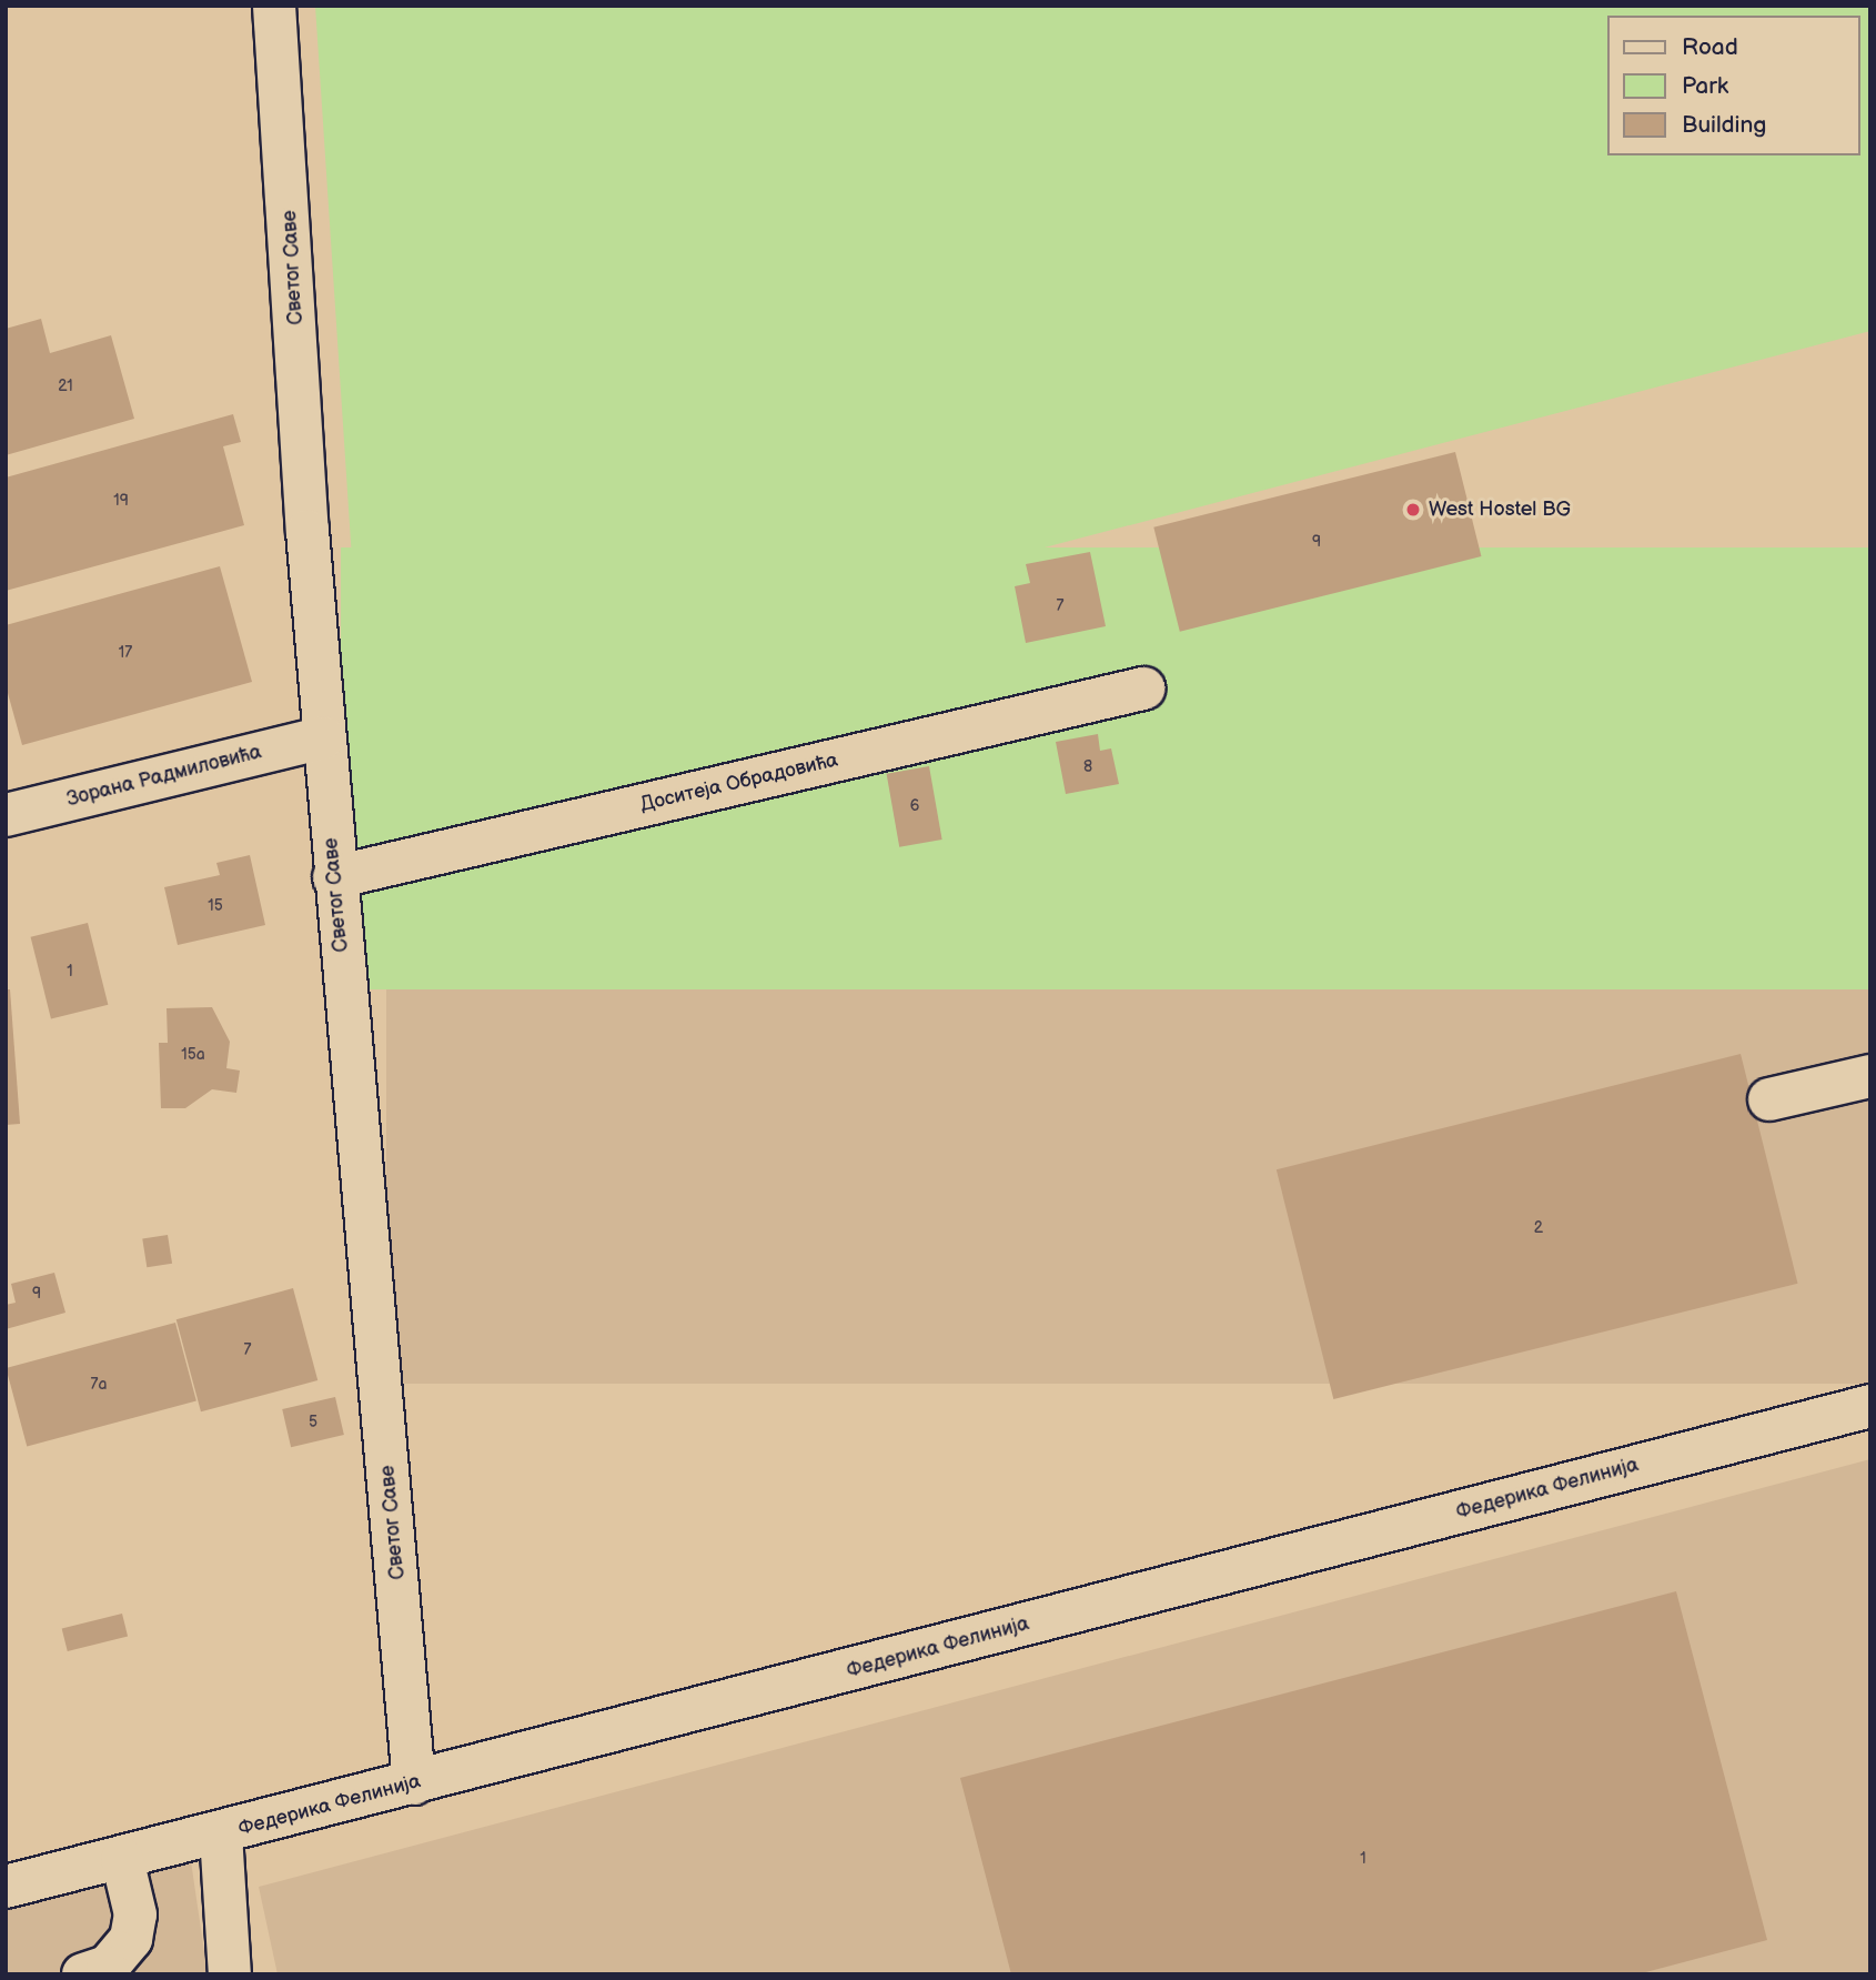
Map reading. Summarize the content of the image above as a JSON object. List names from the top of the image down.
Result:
{
  "streets": {
    "street": [
      "Светог Саве",
      "Зорана Радмиловића",
      "Доситеја Обрадовића",
      "Федерика Фелинија"
    ]
  },
  "crossings": [
    ["Светог Саве", "Зорана Радмиловића"],
    ["Светог Саве", "Доситеја Обрадовића"],
    ["Светог Саве", "Федерика Фелинија"]
  ],
  "places": ["West Hostel BG"],
  "house_numbers": [
    "21",
    "19",
    "9",
    "7",
    "17",
    "8",
    "6",
    "15",
    "1",
    "15a",
    "2",
    "9",
    "7",
    "7a",
    "5",
    "1"
  ],
  "legend": ["Road", "Park", "Building"]
}
